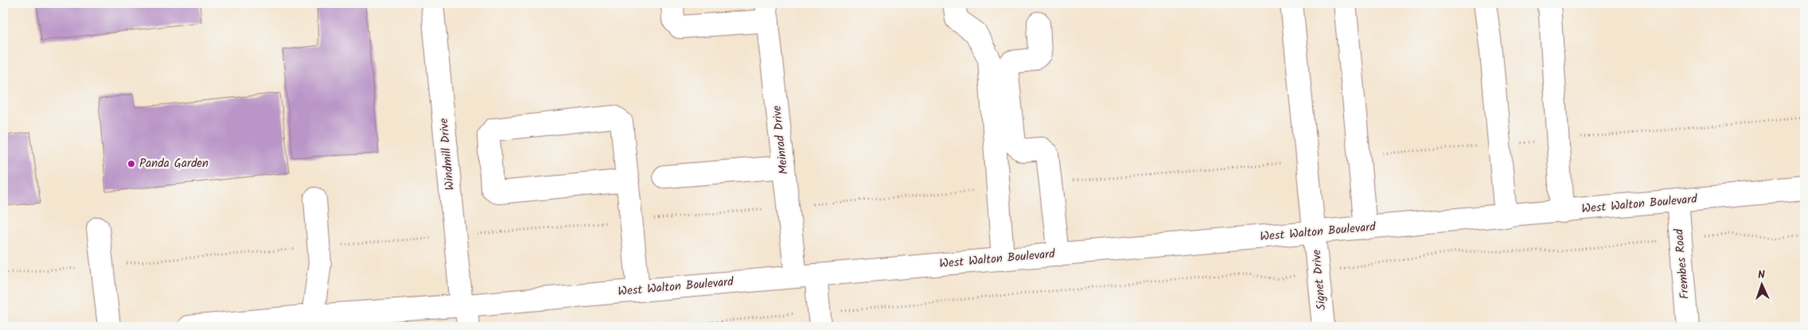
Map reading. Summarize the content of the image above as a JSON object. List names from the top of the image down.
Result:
{
  "streets": {
    "main road": [
      "Meinrad Drive",
      "Windmill Drive",
      "West Walton Boulevard",
      "Frembes Road",
      "Signet Drive"
    ]
  },
  "crossings": [
    ["Meinrad Drive", "West Walton Boulevard"],
    ["Windmill Drive", "West Walton Boulevard"],
    ["West Walton Boulevard", "Frembes Road"],
    ["West Walton Boulevard", "Signet Drive"]
  ],
  "places": ["Panda Garden"],
  "north": "top"
}
